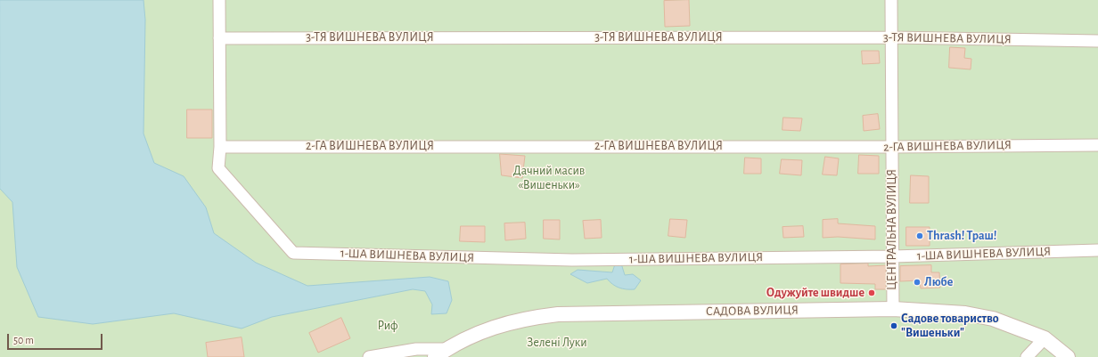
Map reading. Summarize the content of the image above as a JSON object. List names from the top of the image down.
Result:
{
  "streets": {
    "street": [
      "3-ТЯ ВИШНЕВА ВУЛИЦЯ",
      "2-ГА ВИШНЕВА ВУЛИЦЯ",
      "ЦЕНТРАЛЬНА ВУЛИЦЯ",
      "1-ША ВИШНЕВА ВУЛИЦЯ",
      "САДОВА ВУЛИЦЯ"
    ]
  },
  "crossings": [
    ["3-ТЯ ВИШНЕВА ВУЛИЦЯ", "ЦЕНТРАЛЬНА ВУЛИЦЯ"],
    ["2-ГА ВИШНЕВА ВУЛИЦЯ", "ЦЕНТРАЛЬНА ВУЛИЦЯ"],
    ["2-ГА ВИШНЕВА ВУЛИЦЯ", "1-ША ВИШНЕВА ВУЛИЦЯ"],
    ["ЦЕНТРАЛЬНА ВУЛИЦЯ", "1-ША ВИШНЕВА ВУЛИЦЯ"],
    ["ЦЕНТРАЛЬНА ВУЛИЦЯ", "САДОВА ВУЛИЦЯ"]
  ],
  "parks": ["Дачний масив «Вишеньки»", "Риф", "Зелені Луки"],
  "places": [
    "Thrash! Траш!",
    "Любе",
    "Одужуйте швидше",
    "Садове товариство \"Вишеньки\""
  ],
  "scale_bar": "50 m"
}
